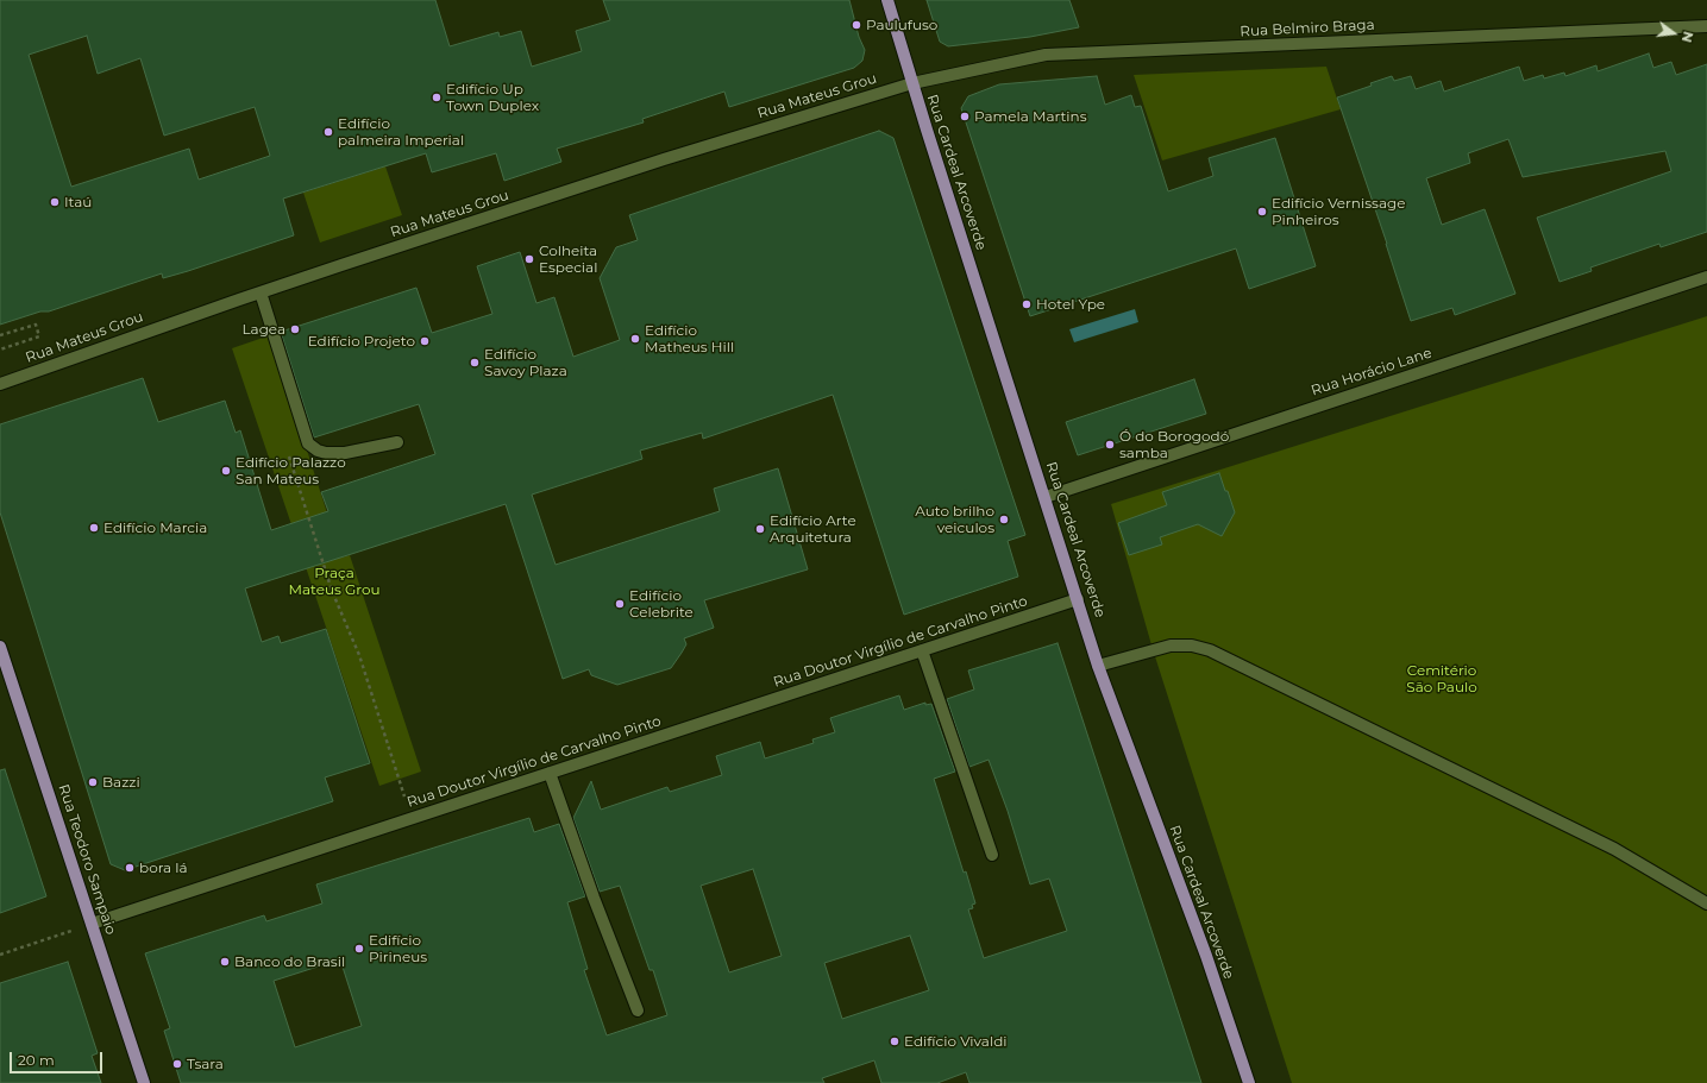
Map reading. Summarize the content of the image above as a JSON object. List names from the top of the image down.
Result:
{
  "streets": {
    "main road": ["Rua Cardeal Arcoverde", "Rua Teodoro Sampaio"],
    "street": [
      "Rua Belmiro Braga",
      "Rua Mateus Grou",
      "Rua Horácio Lane",
      "Rua Doutor Virgílio de Carvalho Pinto"
    ]
  },
  "crossings": [
    ["Rua Belmiro Braga", "Rua Mateus Grou"],
    ["Rua Belmiro Braga", "Rua Cardeal Arcoverde"],
    ["Rua Mateus Grou", "Rua Cardeal Arcoverde"],
    ["Rua Cardeal Arcoverde", "Rua Horácio Lane"],
    ["Rua Cardeal Arcoverde", "Rua Doutor Virgílio de Carvalho Pinto"],
    ["Rua Doutor Virgílio de Carvalho Pinto", "Rua Teodoro Sampaio"]
  ],
  "parks": ["Praça Mateus Grou", "Cemitério São Paulo"],
  "places": [
    "Paulufuso",
    "Edifício Up Town Duplex",
    "Pamela Martins",
    "Edifício palmeira Imperial",
    "Itaú",
    "Edifício Vernissage Pinheiros",
    "Colheita Especial",
    "Hotel Ype",
    "Lagea",
    "Edifício Matheus Hill",
    "Edifício Projeto",
    "Edifício Savoy Plaza",
    "Ó do Borogodó samba",
    "Edifício Palazzo San Mateus",
    "Auto brilho veiculos",
    "Edifício Marcia",
    "Edifício Arte Arquitetura",
    "Edifício Celebrite",
    "Bazzi",
    "bora lá",
    "Edifício Pirineus",
    "Banco do Brasil",
    "Edifício Vivaldi",
    "Tsara"
  ],
  "scale_bar": "20 m",
  "north": "right"
}
